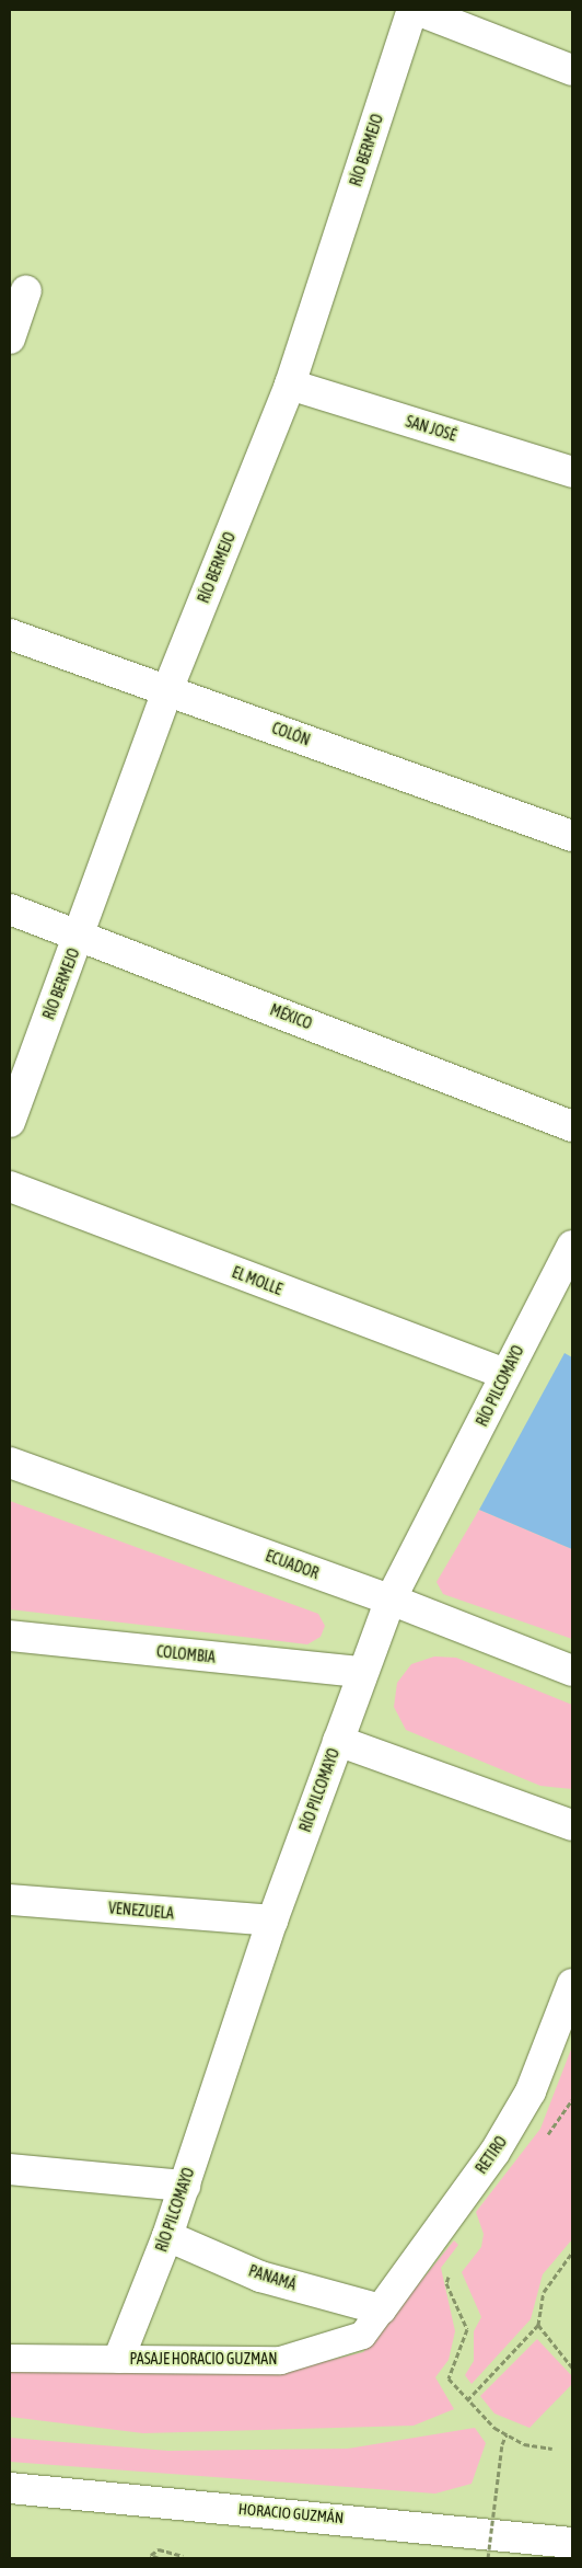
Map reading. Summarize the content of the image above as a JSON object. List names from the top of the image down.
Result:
{
  "streets": {
    "street": [
      "RÍO BERMEJO",
      "SAN JOSÉ",
      "COLÓN",
      "MÉXICO",
      "EL MOLLE",
      "RÍO PILCOMAYO",
      "ECUADOR",
      "COLOMBIA",
      "VENEZUELA",
      "RETIRO",
      "PANAMÁ",
      "PASAJE HORACIO GUZMAN",
      "HORACIO GUZMÁN"
    ]
  },
  "crossings": [
    ["RÍO BERMEJO", "SAN JOSÉ"],
    ["RÍO BERMEJO", "COLÓN"],
    ["RÍO BERMEJO", "MÉXICO"],
    ["EL MOLLE", "RÍO PILCOMAYO"],
    ["RÍO PILCOMAYO", "ECUADOR"],
    ["RÍO PILCOMAYO", "COLOMBIA"],
    ["RÍO PILCOMAYO", "VENEZUELA"],
    ["RÍO PILCOMAYO", "PANAMÁ"],
    ["RÍO PILCOMAYO", "PASAJE HORACIO GUZMAN"],
    ["RETIRO", "PANAMÁ"],
    ["RETIRO", "PASAJE HORACIO GUZMAN"],
    ["PANAMÁ", "PASAJE HORACIO GUZMAN"]
  ]
}
